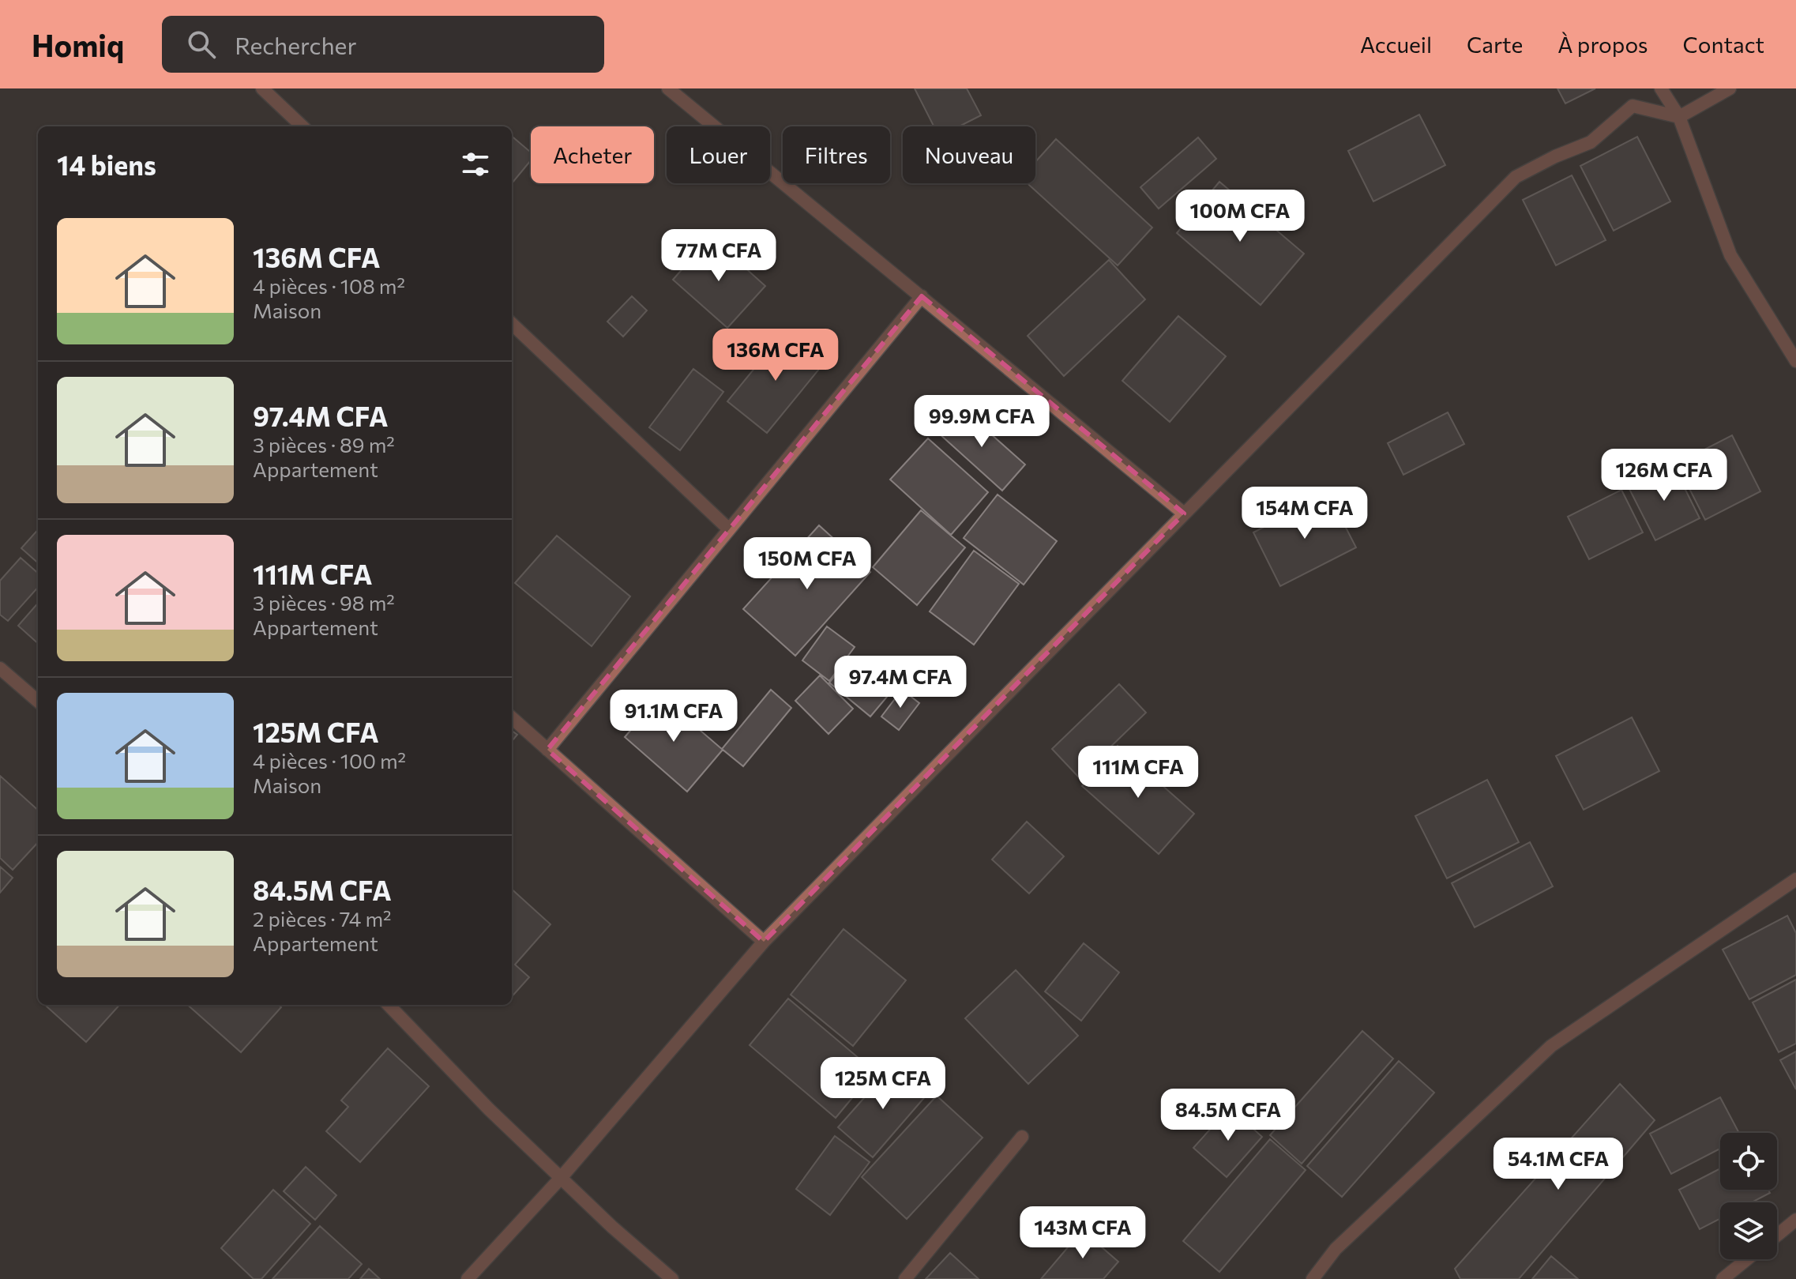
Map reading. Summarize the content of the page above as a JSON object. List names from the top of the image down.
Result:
{
  "page": {
    "header": "Homiq",
    "search": "Rechercher",
    "nav": [
      "Accueil",
      "Carte",
      "À propos",
      "Contact"
    ],
    "chip": [
      "Acheter",
      "Louer",
      "Filtres",
      "Nouveau"
    ],
    "heading": "14 biens",
    "price": [
      "100M CFA",
      "77M CFA",
      "136M CFA",
      "99.9M CFA",
      "126M CFA",
      "154M CFA",
      "150M CFA",
      "97.4M CFA",
      "91.1M CFA",
      "111M CFA",
      "125M CFA",
      "84.5M CFA",
      "54.1M CFA",
      "143M CFA"
    ],
    "list": [
      {
        "name": "136M CFA",
        "note": "4 pièces · 108 m² · Maison"
      },
      {
        "name": "97.4M CFA",
        "note": "3 pièces · 89 m² · Appartement"
      },
      {
        "name": "111M CFA",
        "note": "3 pièces · 98 m² · Appartement"
      },
      {
        "name": "125M CFA",
        "note": "4 pièces · 100 m² · Maison"
      },
      {
        "name": "84.5M CFA",
        "note": "2 pièces · 74 m² · Appartement"
      }
    ]
  }
}
